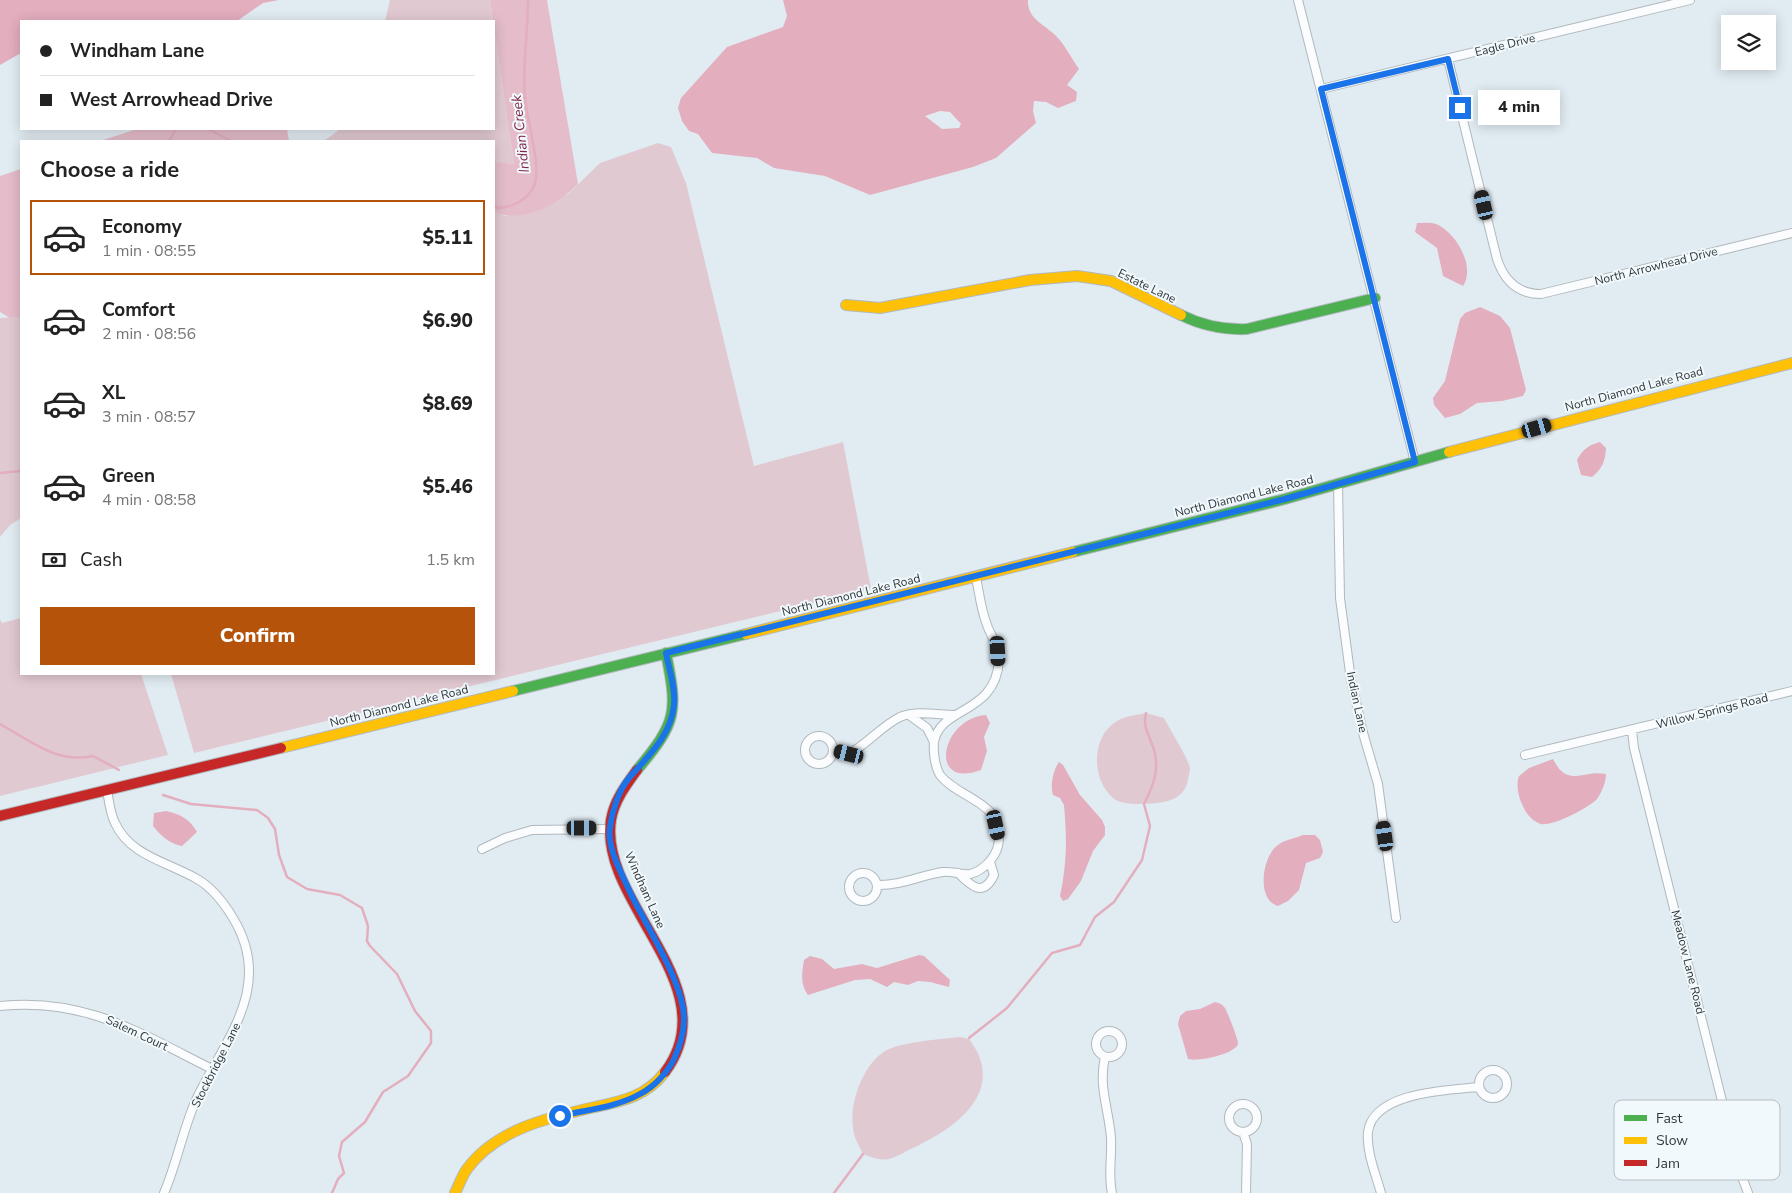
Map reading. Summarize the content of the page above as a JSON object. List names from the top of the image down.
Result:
{
  "streets": {
    "street": [
      "Eagle Drive",
      "North Arrowhead Drive",
      "Estate Lane",
      "North Diamond Lake Road",
      "Indian Lane",
      "Willow Springs Road",
      "Windham Lane",
      "Meadow Lane Road",
      "Salem Court",
      "Stockbridge Lane"
    ]
  },
  "crossings": [
    ["Eagle Drive", "North Arrowhead Drive"],
    ["North Diamond Lake Road", "Indian Lane"],
    ["North Diamond Lake Road", "Windham Lane"],
    ["North Diamond Lake Road", "Stockbridge Lane"],
    ["Willow Springs Road", "Meadow Lane Road"],
    ["Salem Court", "Stockbridge Lane"]
  ],
  "water": ["Indian Creek"],
  "legend": ["Fast", "Slow", "Jam"],
  "page": {
    "banner": ["Windham Lane", "West Arrowhead Drive"],
    "bubble": "4 min",
    "heading": "Choose a ride",
    "list": [
      {
        "name": "Economy",
        "note": "1 min · 08:55",
        "value": "$5.11"
      },
      {
        "name": "Comfort",
        "note": "2 min · 08:56",
        "value": "$6.90"
      },
      {
        "name": "XL",
        "note": "3 min · 08:57",
        "value": "$8.69"
      },
      {
        "name": "Green",
        "note": "4 min · 08:58",
        "value": "$5.46"
      }
    ],
    "pay": ["Cash", "1.5 km"],
    "buttons": "Confirm"
  }
}
